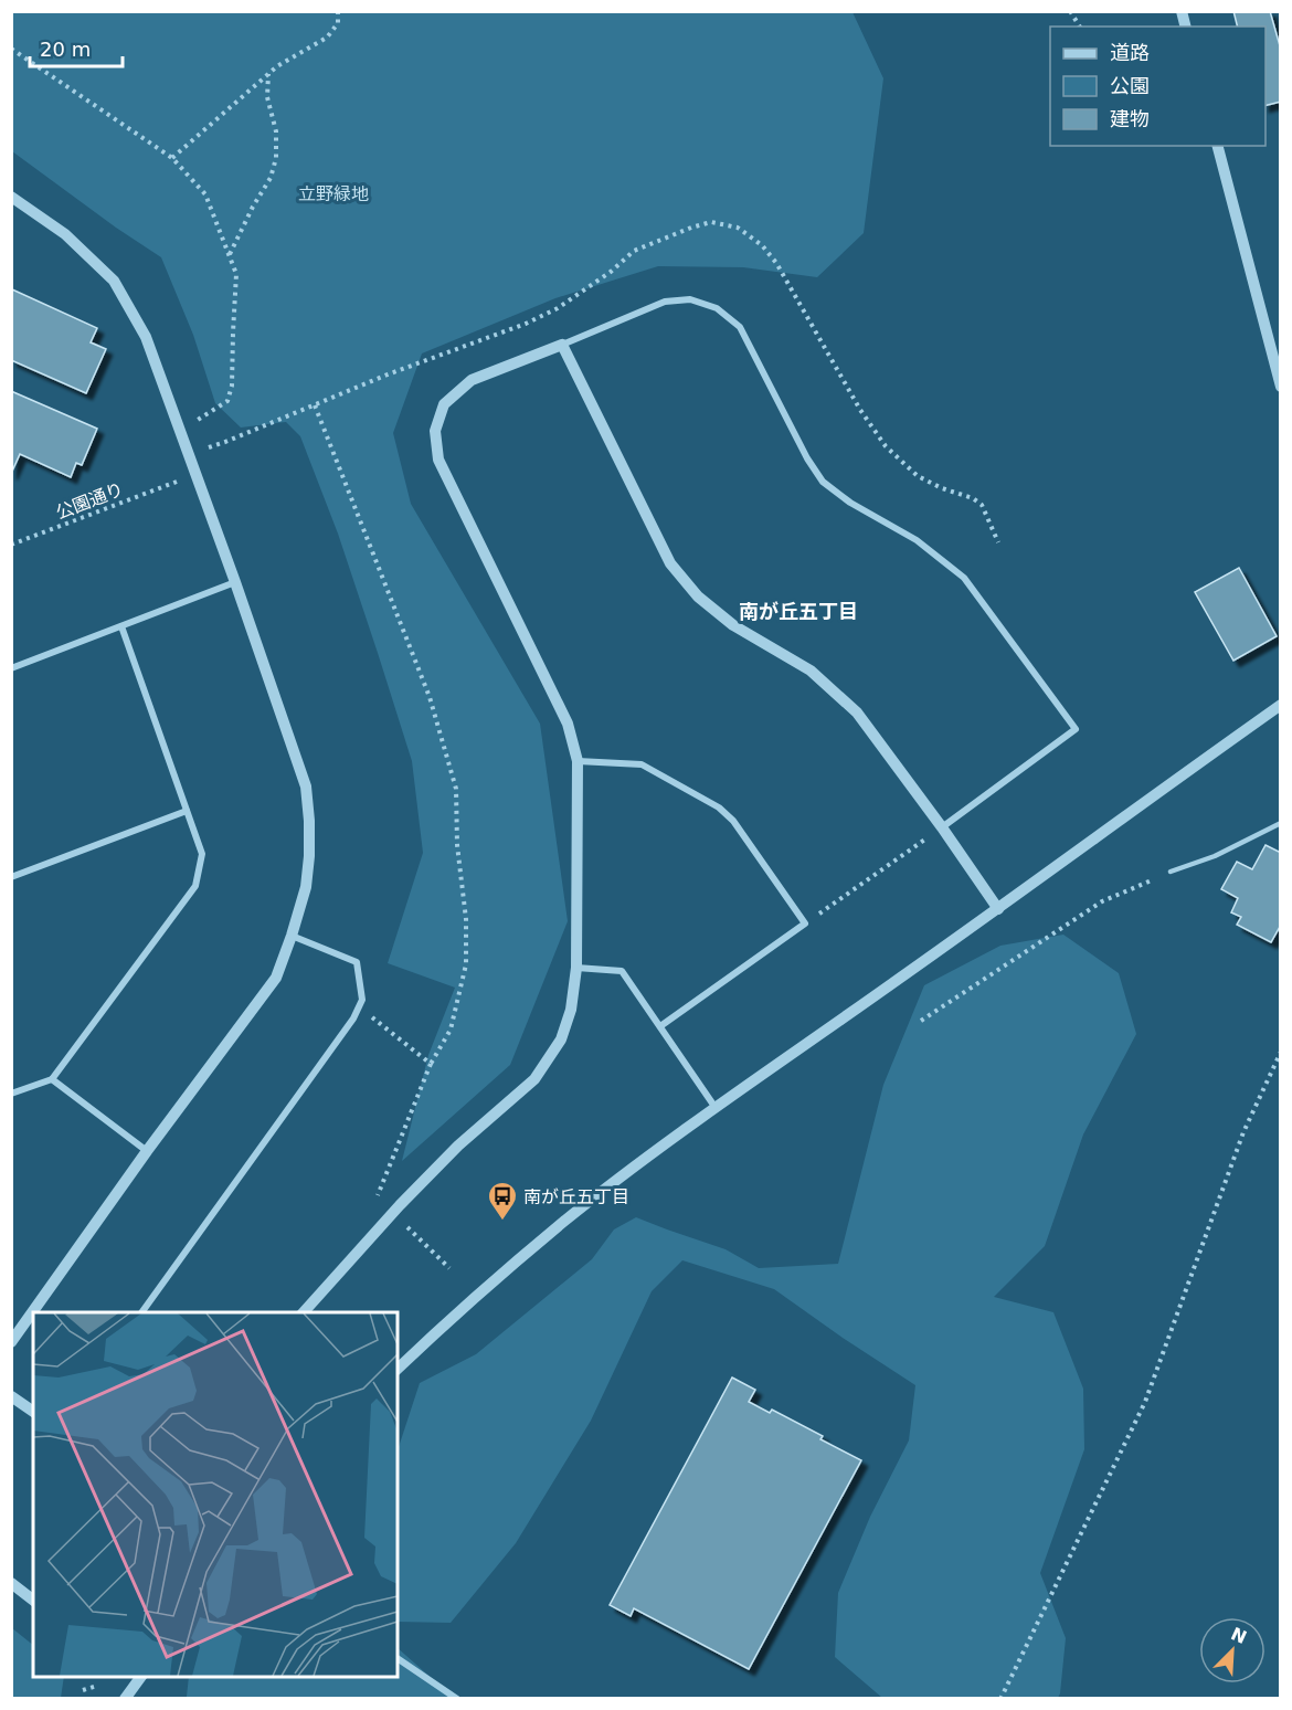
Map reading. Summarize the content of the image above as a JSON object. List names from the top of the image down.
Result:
{
  "streets": {
    "path": ["公園通り"]
  },
  "districts": ["南が丘五丁目"],
  "parks": ["立野緑地"],
  "places": {
    "bus stop": ["南が丘五丁目"]
  },
  "legend": ["道路", "公園", "建物"],
  "scale_bar": "20 m",
  "north": "top right"
}
